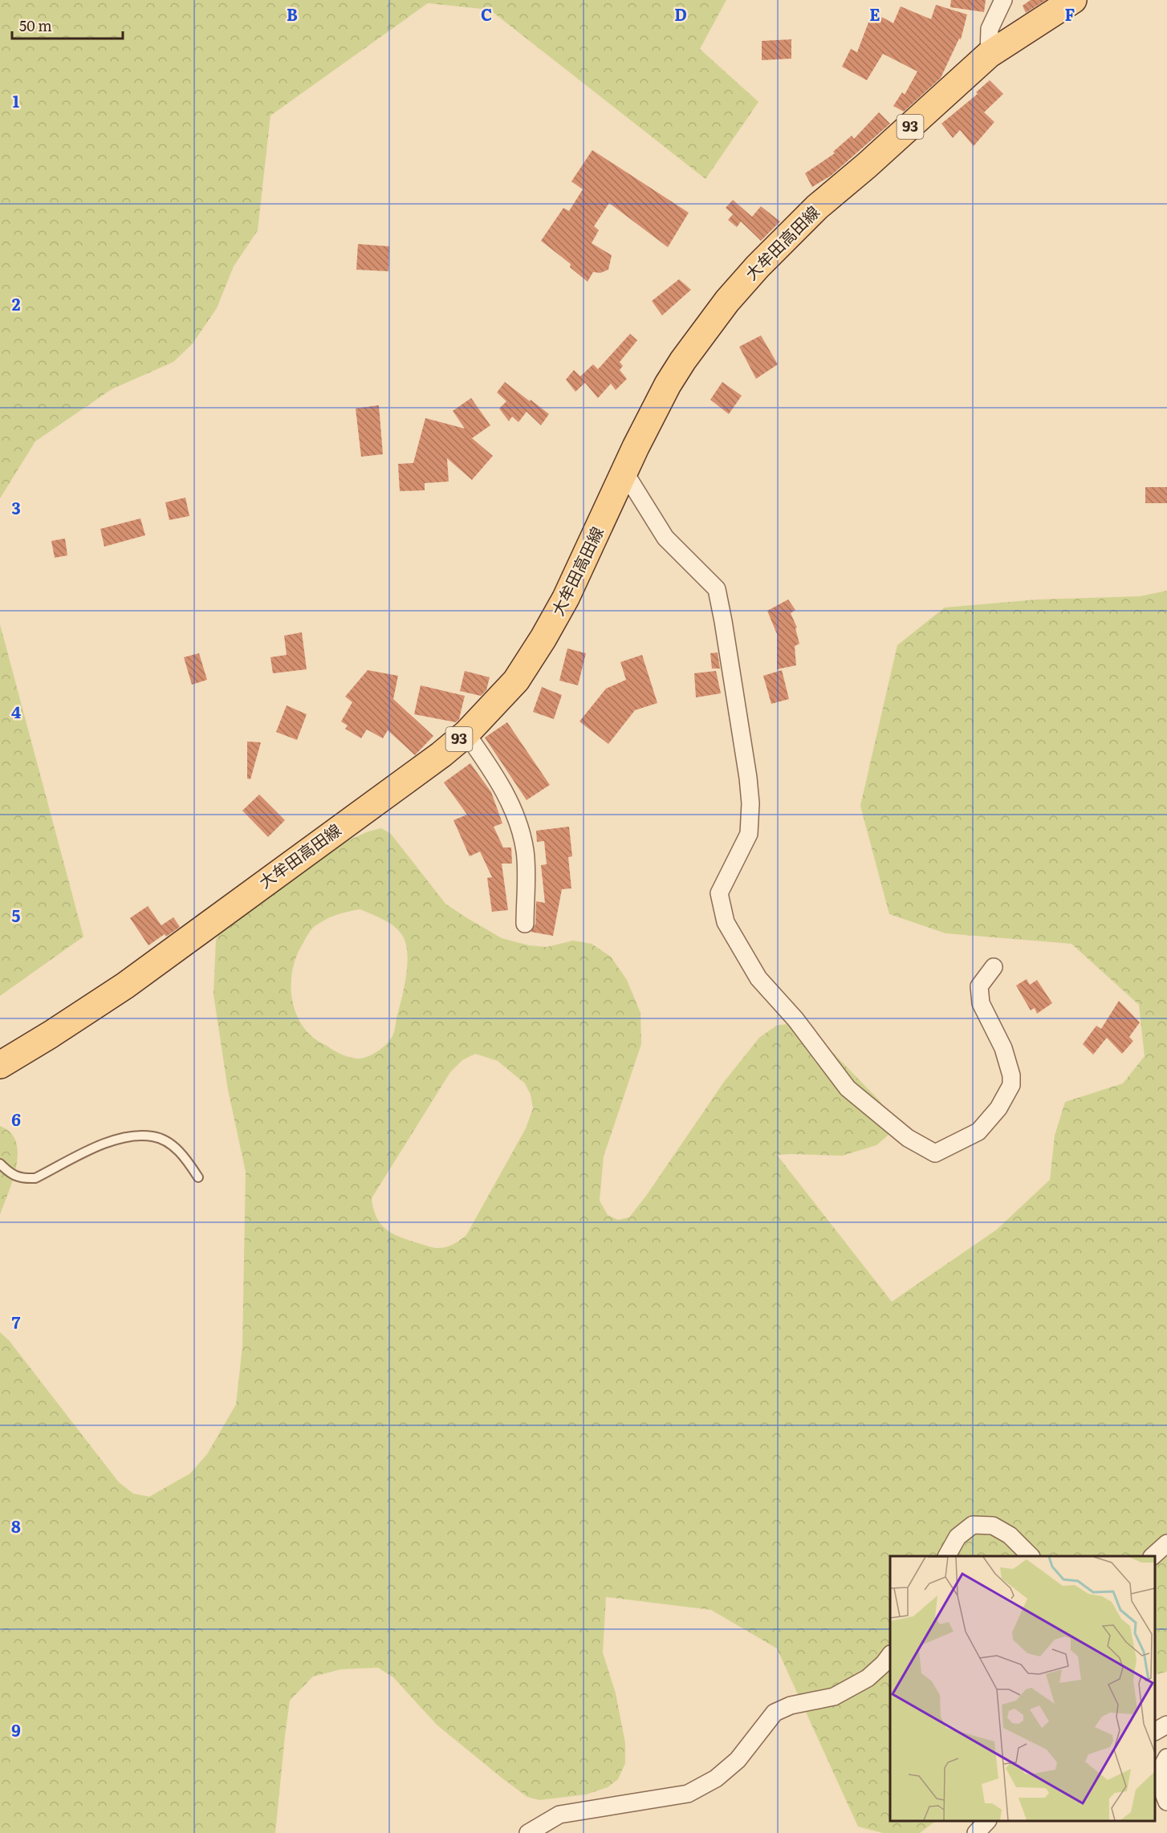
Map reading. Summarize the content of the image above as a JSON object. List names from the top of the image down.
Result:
{
  "streets": {
    "main road": ["93", "大牟田高田線"]
  },
  "scale_bar": "50 m",
  "grid": {
    "columns": [
      "B",
      "C",
      "D",
      "E",
      "F"
    ],
    "rows": [
      "1",
      "2",
      "3",
      "4",
      "5",
      "6",
      "7",
      "8",
      "9"
    ]
  }
}
